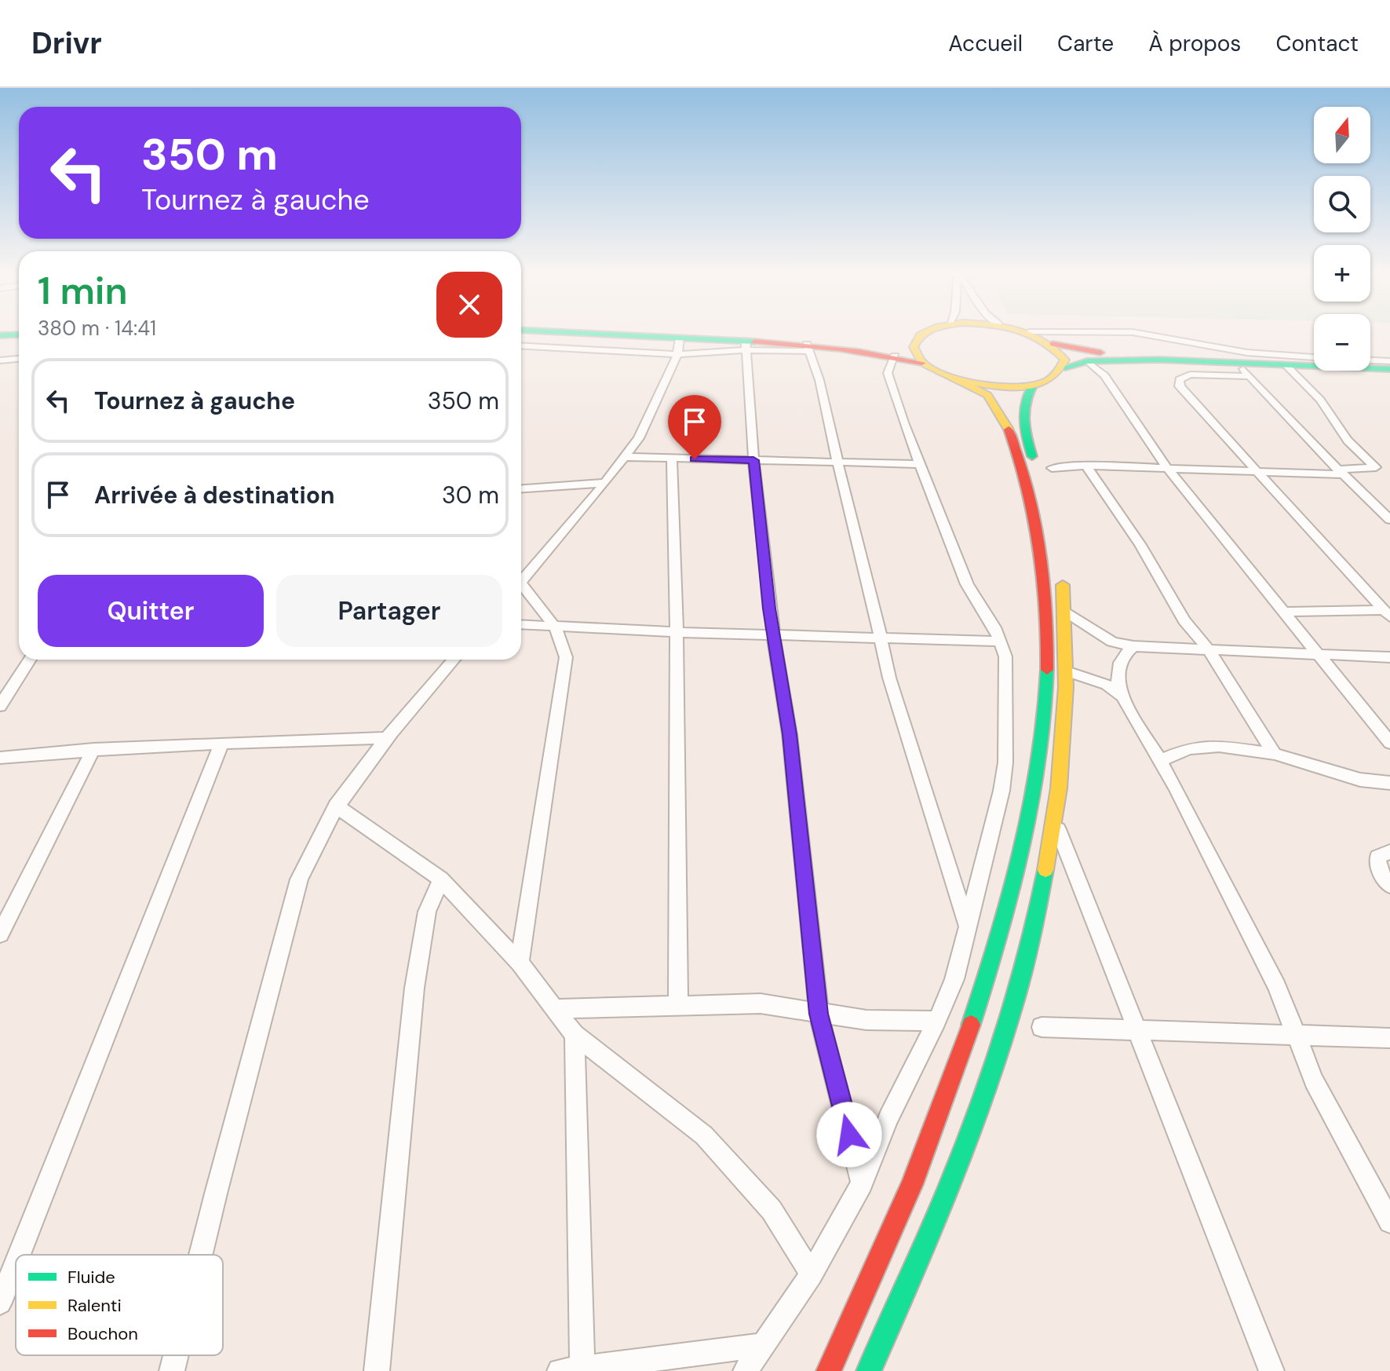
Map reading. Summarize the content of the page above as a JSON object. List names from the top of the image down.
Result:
{
  "legend": ["Fluide", "Ralenti", "Bouchon"],
  "north": "top",
  "page": {
    "header": "Drivr",
    "nav": [
      "Accueil",
      "Carte",
      "À propos",
      "Contact"
    ],
    "map_buttons": ["+", "−"],
    "turn": ["350 m", "Tournez à gauche"],
    "heading": ["1 min", "380 m · 14:41"],
    "list": [
      {
        "name": "Tournez à gauche",
        "value": "350 m"
      },
      {
        "name": "Arrivée à destination",
        "value": "30 m"
      }
    ],
    "buttons": ["Quitter", "Partager"]
  }
}
